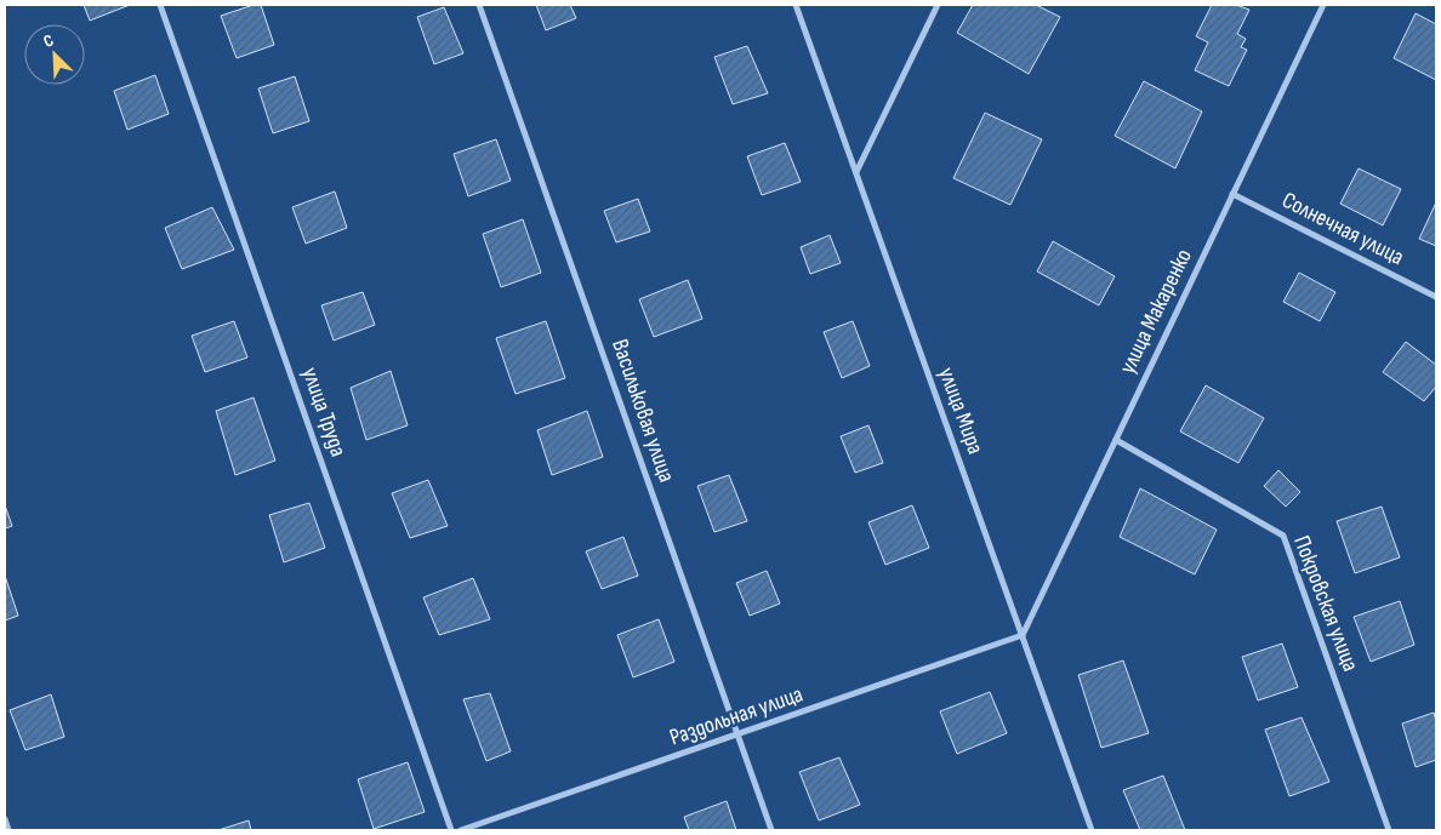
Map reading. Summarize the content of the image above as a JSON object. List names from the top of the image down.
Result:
{
  "streets": {
    "street": [
      "Солнечная улица",
      "улица Макаренко",
      "Васильковая улица",
      "улица Мира",
      "улица Труда",
      "Покровская улица",
      "Раздольная улица"
    ]
  },
  "crossings": [
    ["Солнечная улица", "улица Макаренко"],
    ["улица Макаренко", "улица Мира"],
    ["улица Макаренко", "Покровская улица"],
    ["улица Макаренко", "Раздольная улица"],
    ["Васильковая улица", "Раздольная улица"],
    ["улица Мира", "Раздольная улица"]
  ],
  "north": "top left"
}
